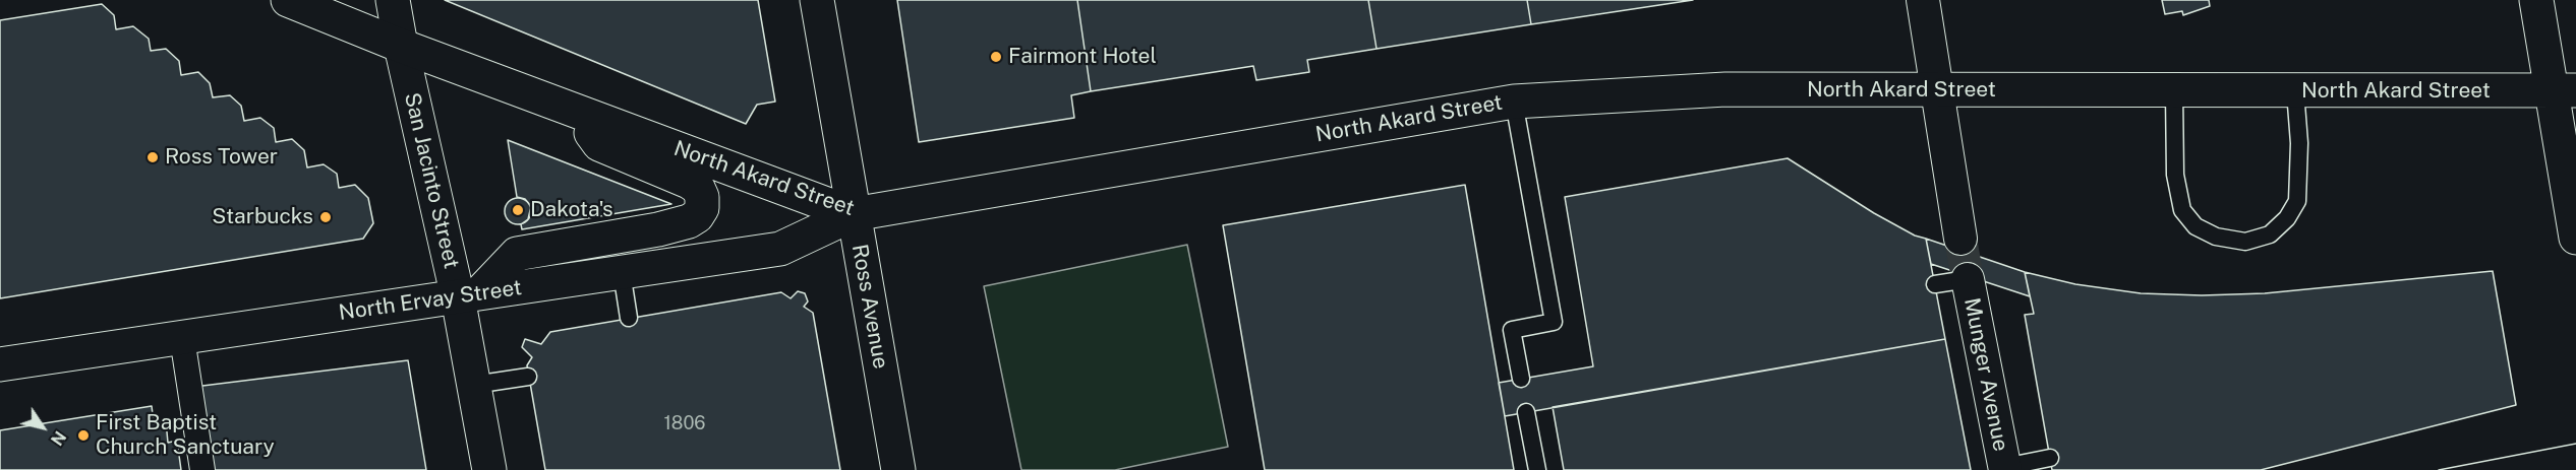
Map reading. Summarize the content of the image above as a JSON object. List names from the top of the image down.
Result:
{
  "streets": {
    "main road": [
      "North Akard Street",
      "San Jacinto Street",
      "North Ervay Street",
      "Ross Avenue"
    ],
    "street": ["Munger Avenue"]
  },
  "crossings": [
    ["North Akard Street", "San Jacinto Street"],
    ["North Akard Street", "North Ervay Street"],
    ["North Akard Street", "Ross Avenue"],
    ["San Jacinto Street", "North Ervay Street"],
    ["North Ervay Street", "Ross Avenue"]
  ],
  "places": [
    "Fairmont Hotel",
    "Ross Tower",
    "Dakota's",
    "Starbucks",
    "First Baptist Church Sanctuary"
  ],
  "house_numbers": ["1806"],
  "north": "bottom right"
}
